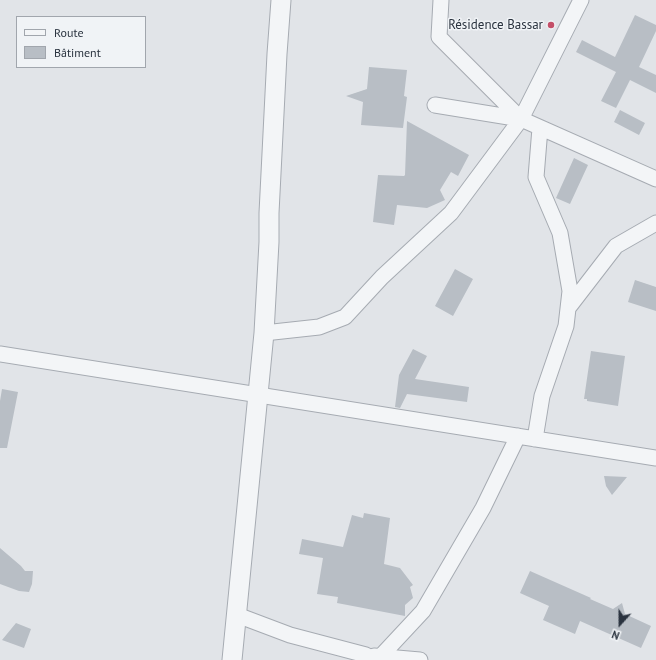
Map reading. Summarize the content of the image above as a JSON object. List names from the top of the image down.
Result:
{
  "places": ["Résidence Bassar"],
  "legend": ["Route", "Bâtiment"],
  "north": "bottom"
}
